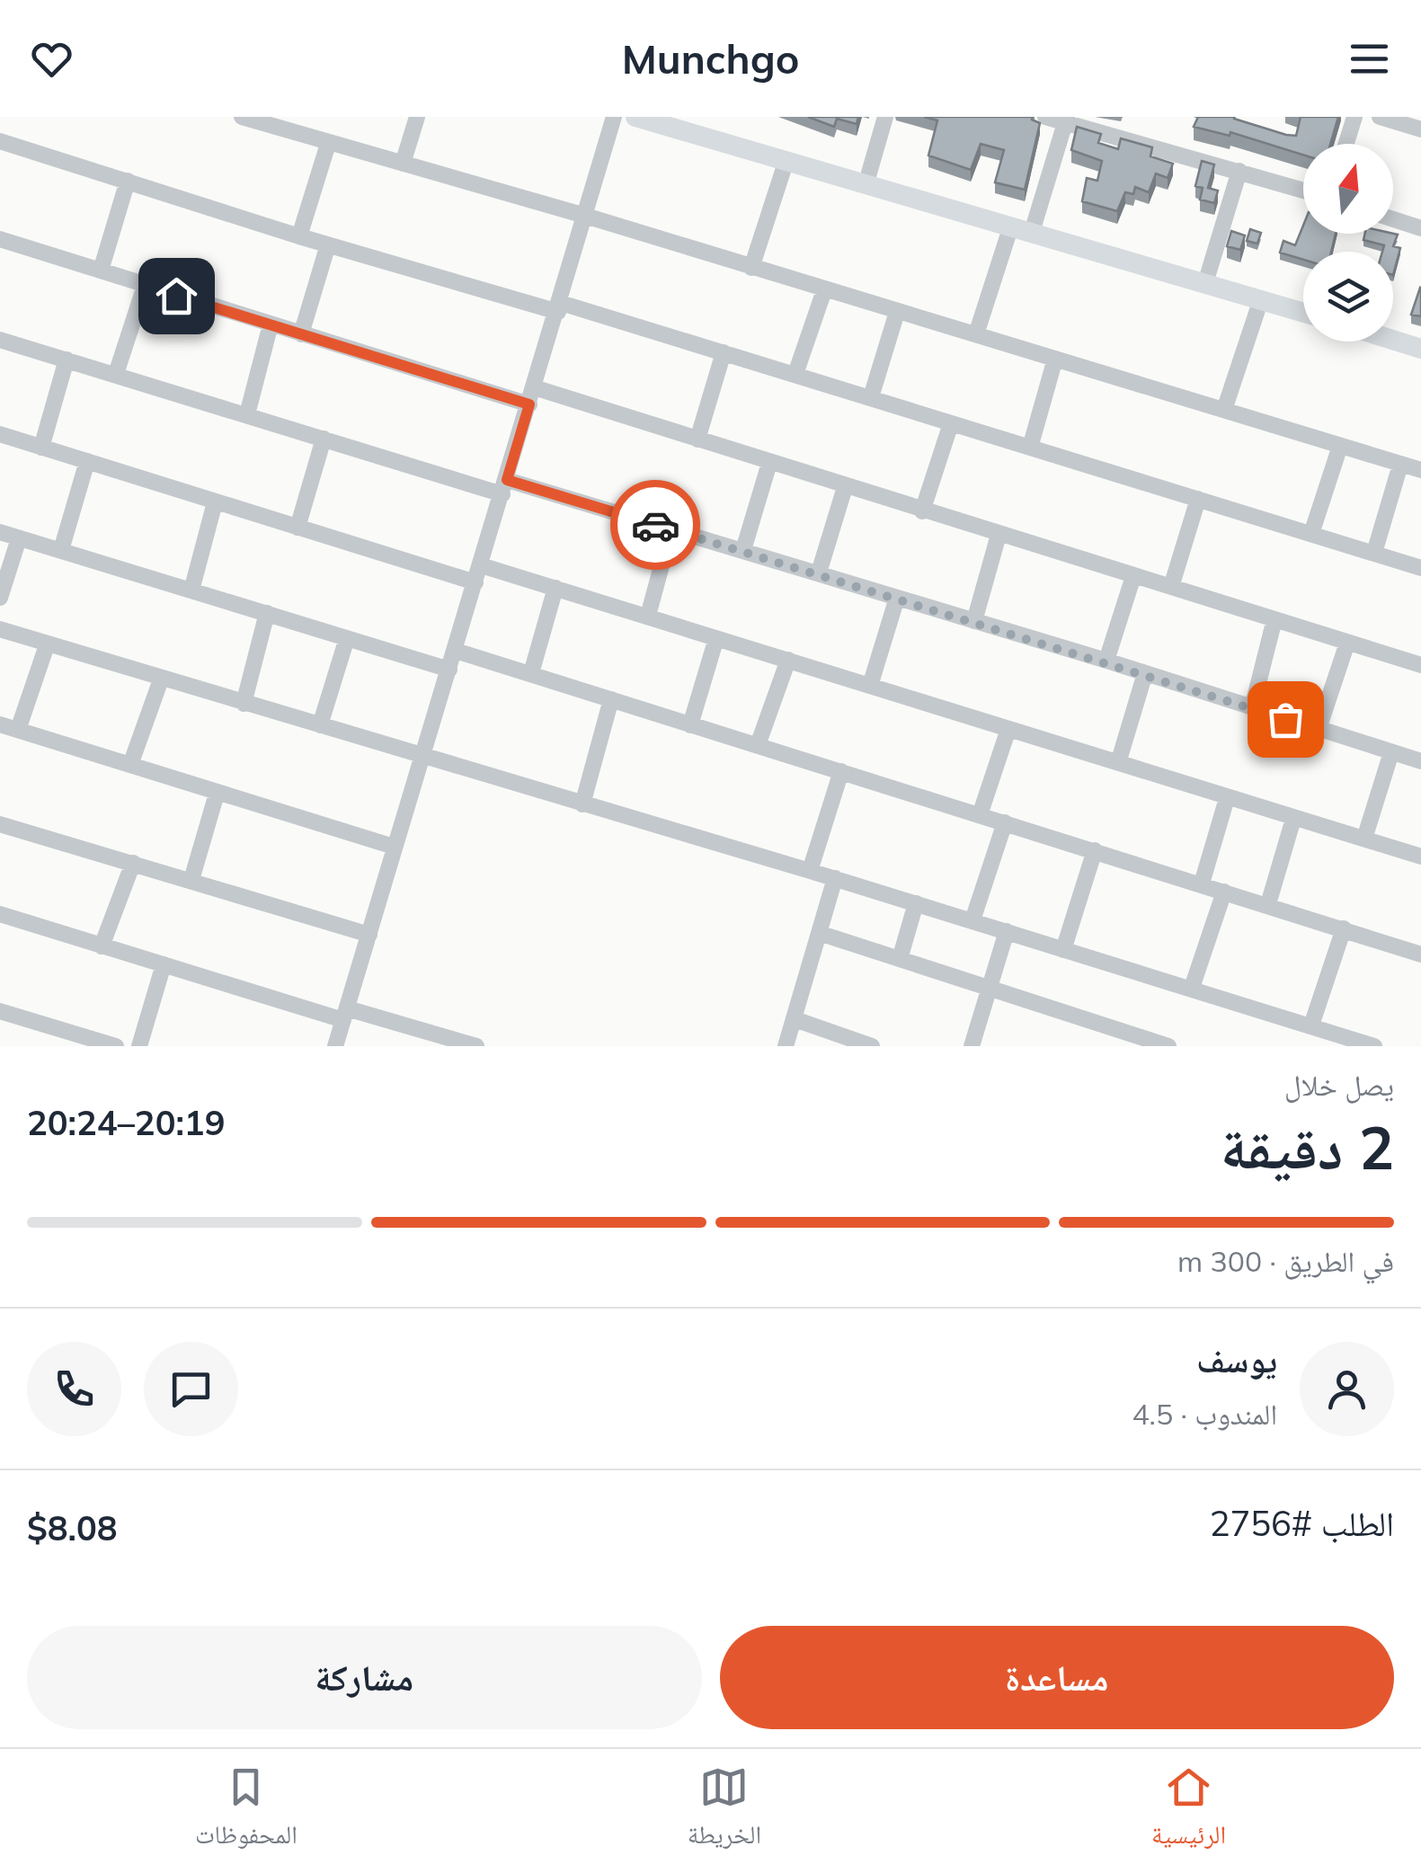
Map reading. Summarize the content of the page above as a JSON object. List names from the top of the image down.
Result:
{
  "north": "top",
  "page": {
    "header": "Munchgo",
    "heading": ["2 دقيقة", "يصل خلال", "20:19–20:24"],
    "panel": [
      "يوسف",
      "المندوب · 4.5",
      "الطلب #2756",
      "$8.08"
    ],
    "bar": "في الطريق · 300 m",
    "buttons": ["مساعدة", "مشاركة"],
    "tabs": ["الرئيسية", "الخريطة", "المحفوظات"]
  }
}
